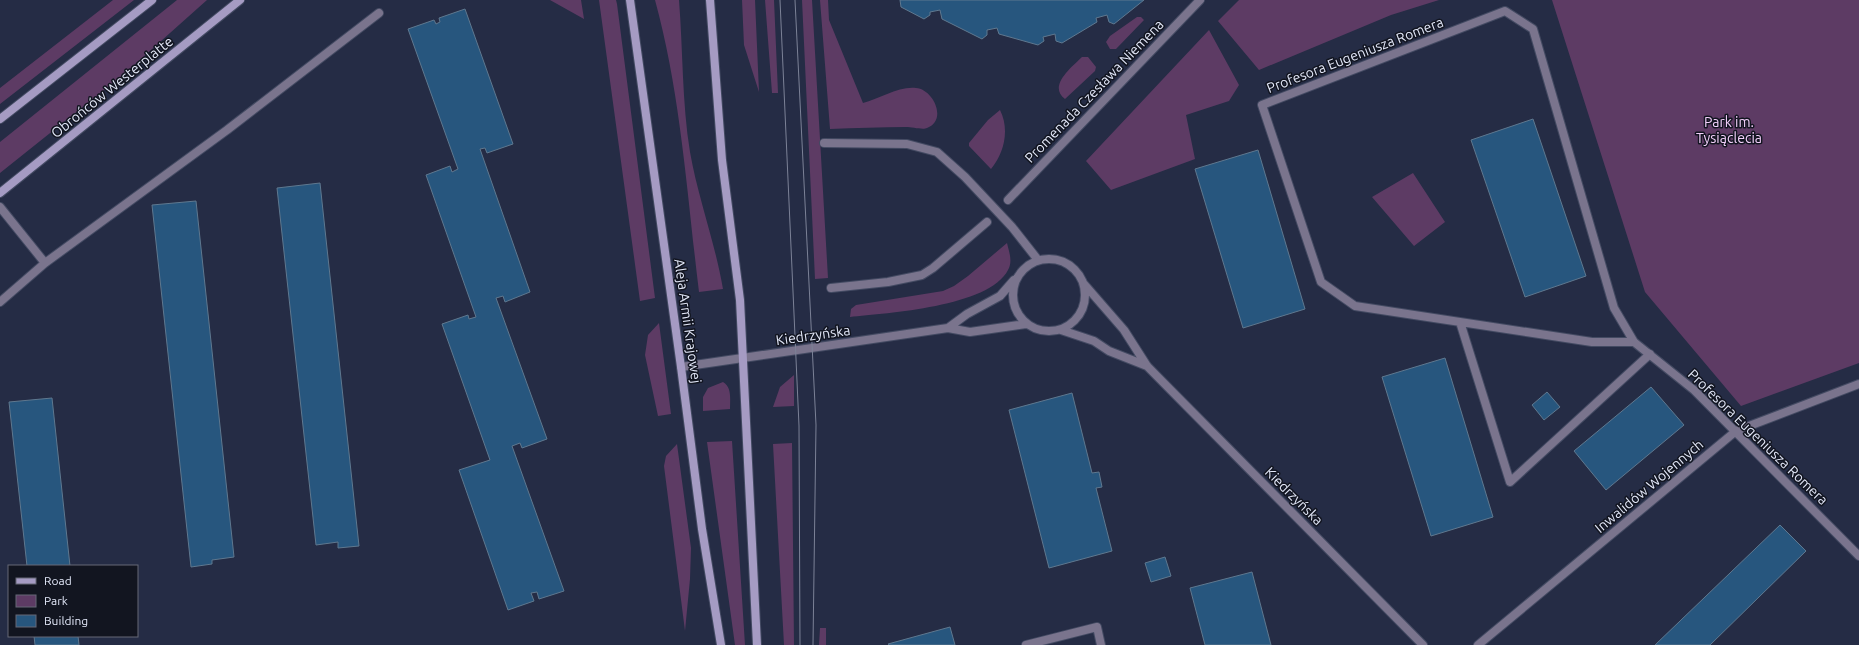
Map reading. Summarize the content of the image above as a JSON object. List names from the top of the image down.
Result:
{
  "streets": {
    "main road": ["Obrońców Westerplatte", "Aleja Armii Krajowej"],
    "street": [
      "Profesora Eugeniusza Romera",
      "Promenada Czesława Niemena",
      "Kiedrzyńska",
      "Inwalidów Wojennych"
    ]
  },
  "crossings": [
    ["Profesora Eugeniusza Romera", "Inwalidów Wojennych"],
    ["Aleja Armii Krajowej", "Kiedrzyńska"]
  ],
  "parks": ["Park im. Tysiąclecia"],
  "legend": ["Road", "Park", "Building"]
}
